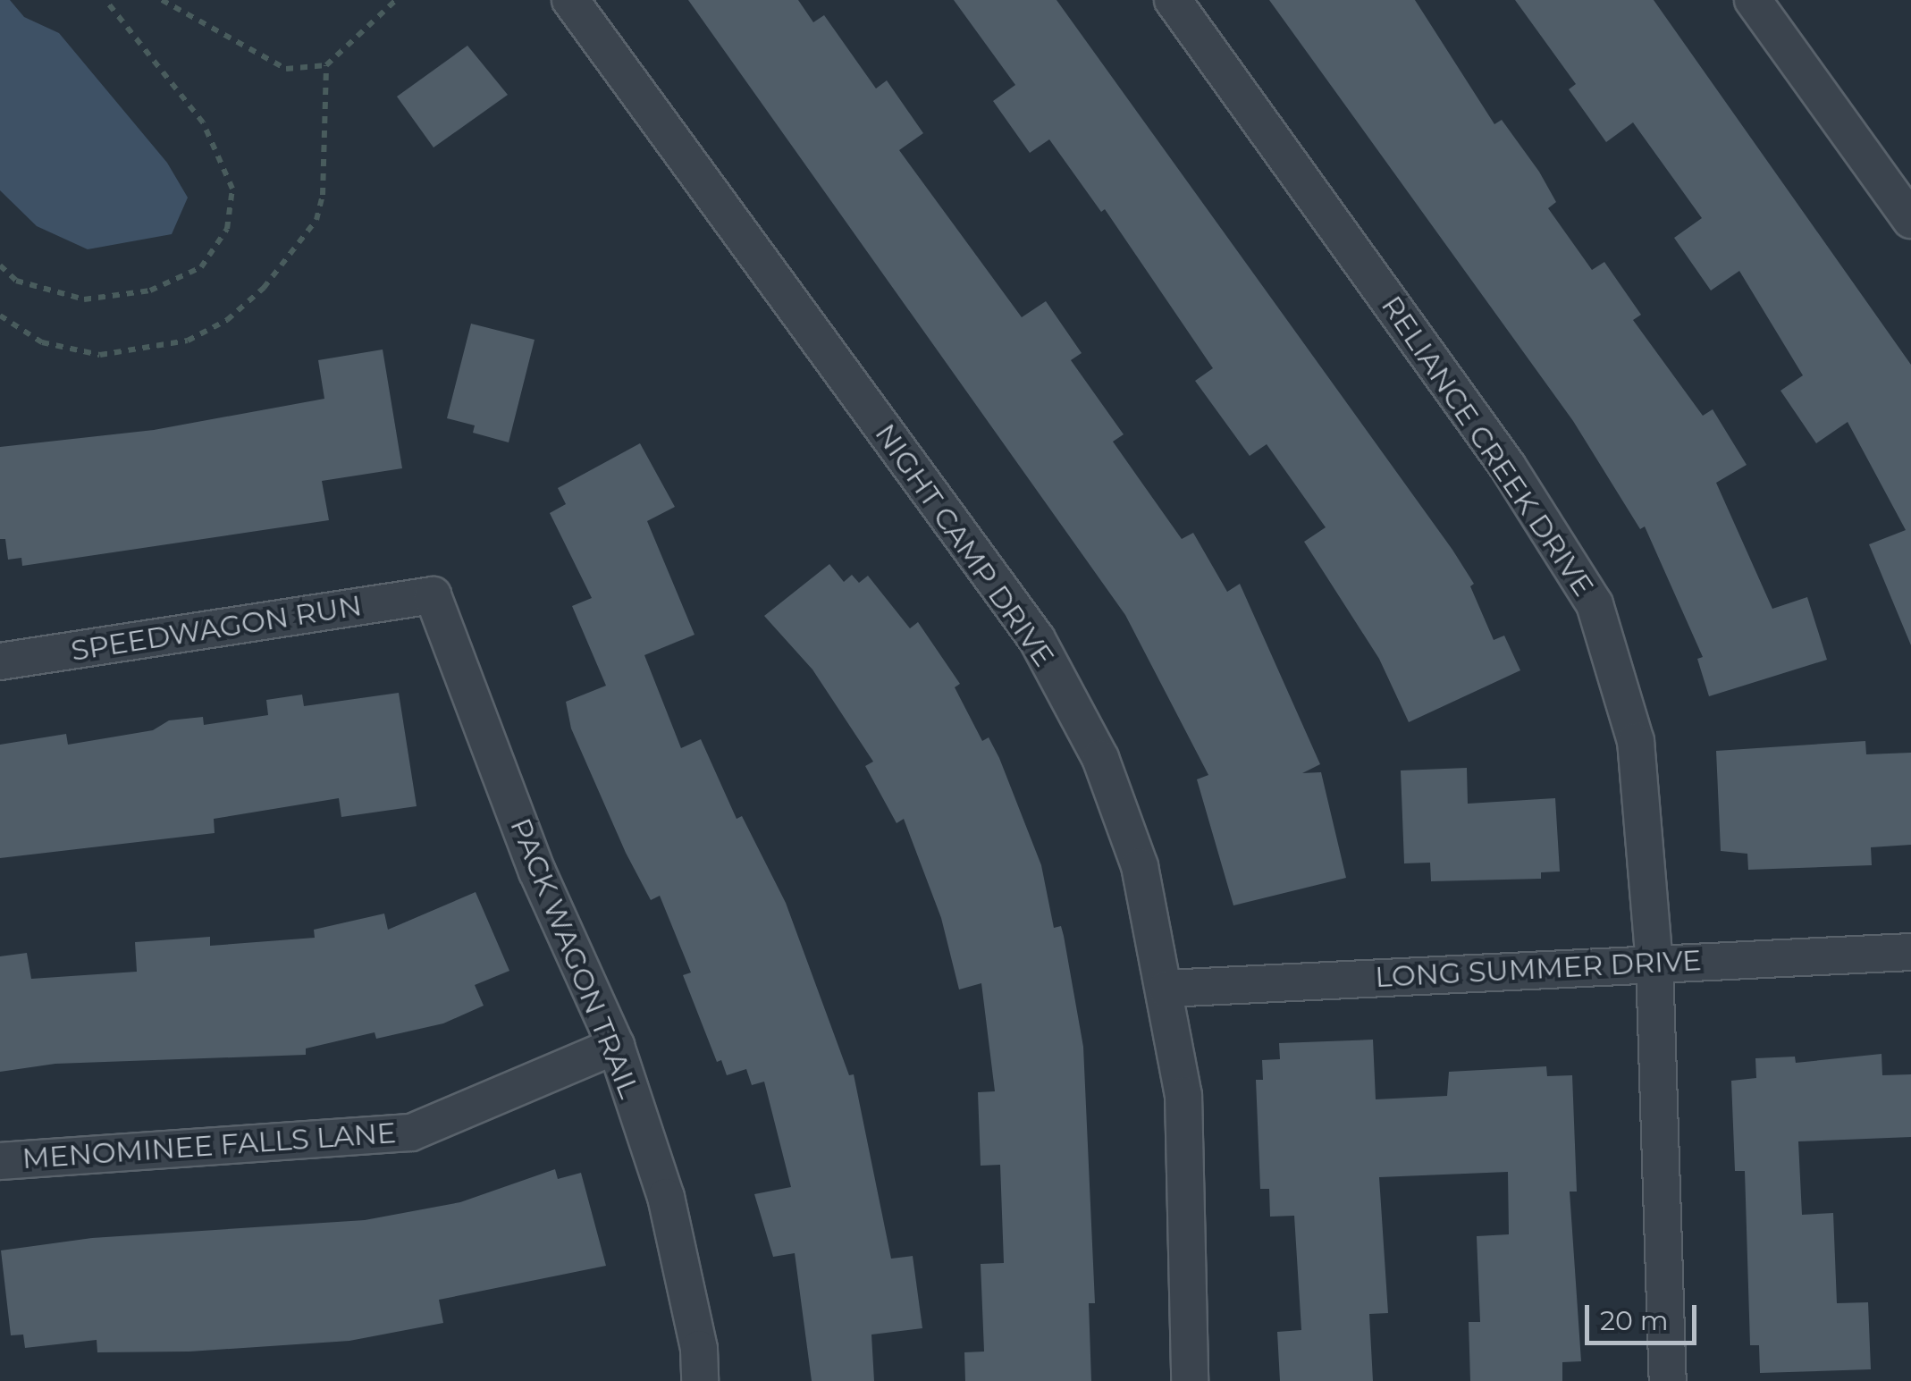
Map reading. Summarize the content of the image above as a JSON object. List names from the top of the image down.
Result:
{
  "streets": {
    "street": [
      "RELIANCE CREEK DRIVE",
      "NIGHT CAMP DRIVE",
      "SPEEDWAGON RUN",
      "PACK WAGON TRAIL",
      "LONG SUMMER DRIVE",
      "MENOMINEE FALLS LANE"
    ]
  },
  "crossings": [
    ["RELIANCE CREEK DRIVE", "LONG SUMMER DRIVE"],
    ["NIGHT CAMP DRIVE", "LONG SUMMER DRIVE"],
    ["SPEEDWAGON RUN", "PACK WAGON TRAIL"],
    ["PACK WAGON TRAIL", "MENOMINEE FALLS LANE"]
  ],
  "scale_bar": "20 m"
}
